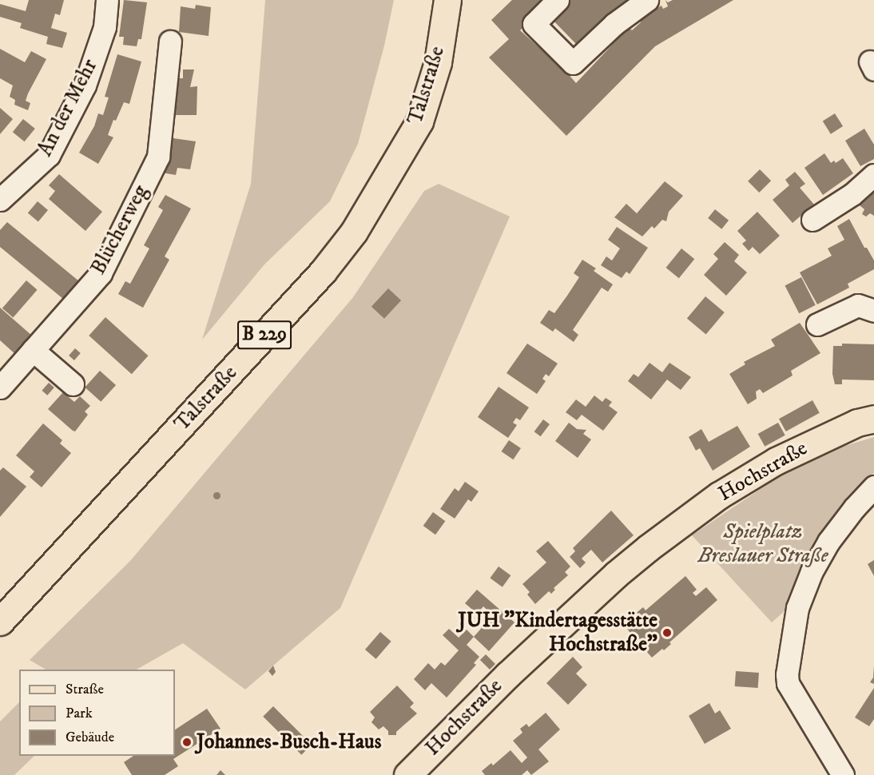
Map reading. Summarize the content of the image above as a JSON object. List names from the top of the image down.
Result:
{
  "streets": {
    "main road": ["Talstraße", "B 229", "Hochstraße"],
    "street": ["An der Mehr", "Blücherweg"]
  },
  "parks": ["Spielplatz Breslauer Straße"],
  "places": ["JUH \"Kindertagesstätte Hochstraße\"", "Johannes-Busch-Haus"],
  "legend": ["Straße", "Park", "Gebäude"]
}
